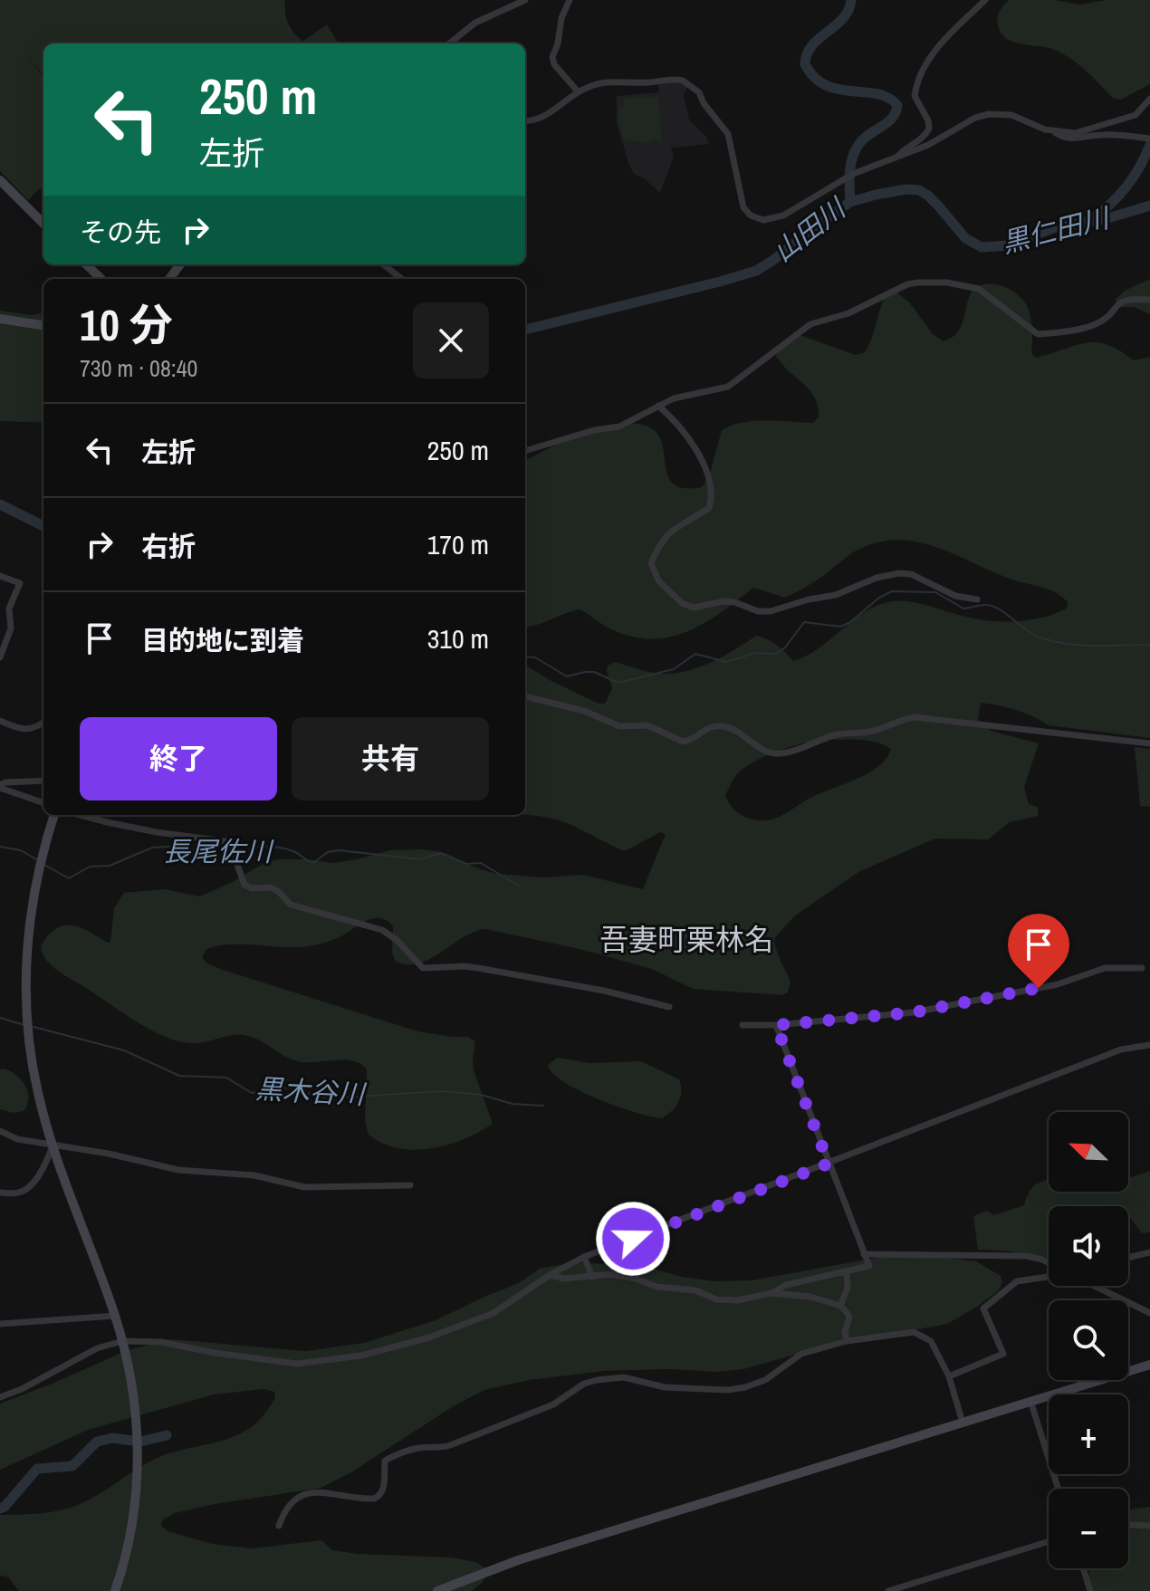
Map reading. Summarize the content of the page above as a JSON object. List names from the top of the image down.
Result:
{
  "districts": ["吾妻町栗林名"],
  "water": [
    "山田川",
    "黒仁田川",
    "長尾佐川",
    "黒木谷川"
  ],
  "north": "top left",
  "page": {
    "turn": ["250 m", "左折"],
    "then": "その先",
    "heading": ["10 分", "730 m · 08:40"],
    "list": [
      {
        "name": "左折",
        "value": "250 m"
      },
      {
        "name": "右折",
        "value": "170 m"
      },
      {
        "name": "目的地に到着",
        "value": "310 m"
      }
    ],
    "buttons": ["終了", "共有"],
    "map_buttons": ["+", "−"]
  }
}
